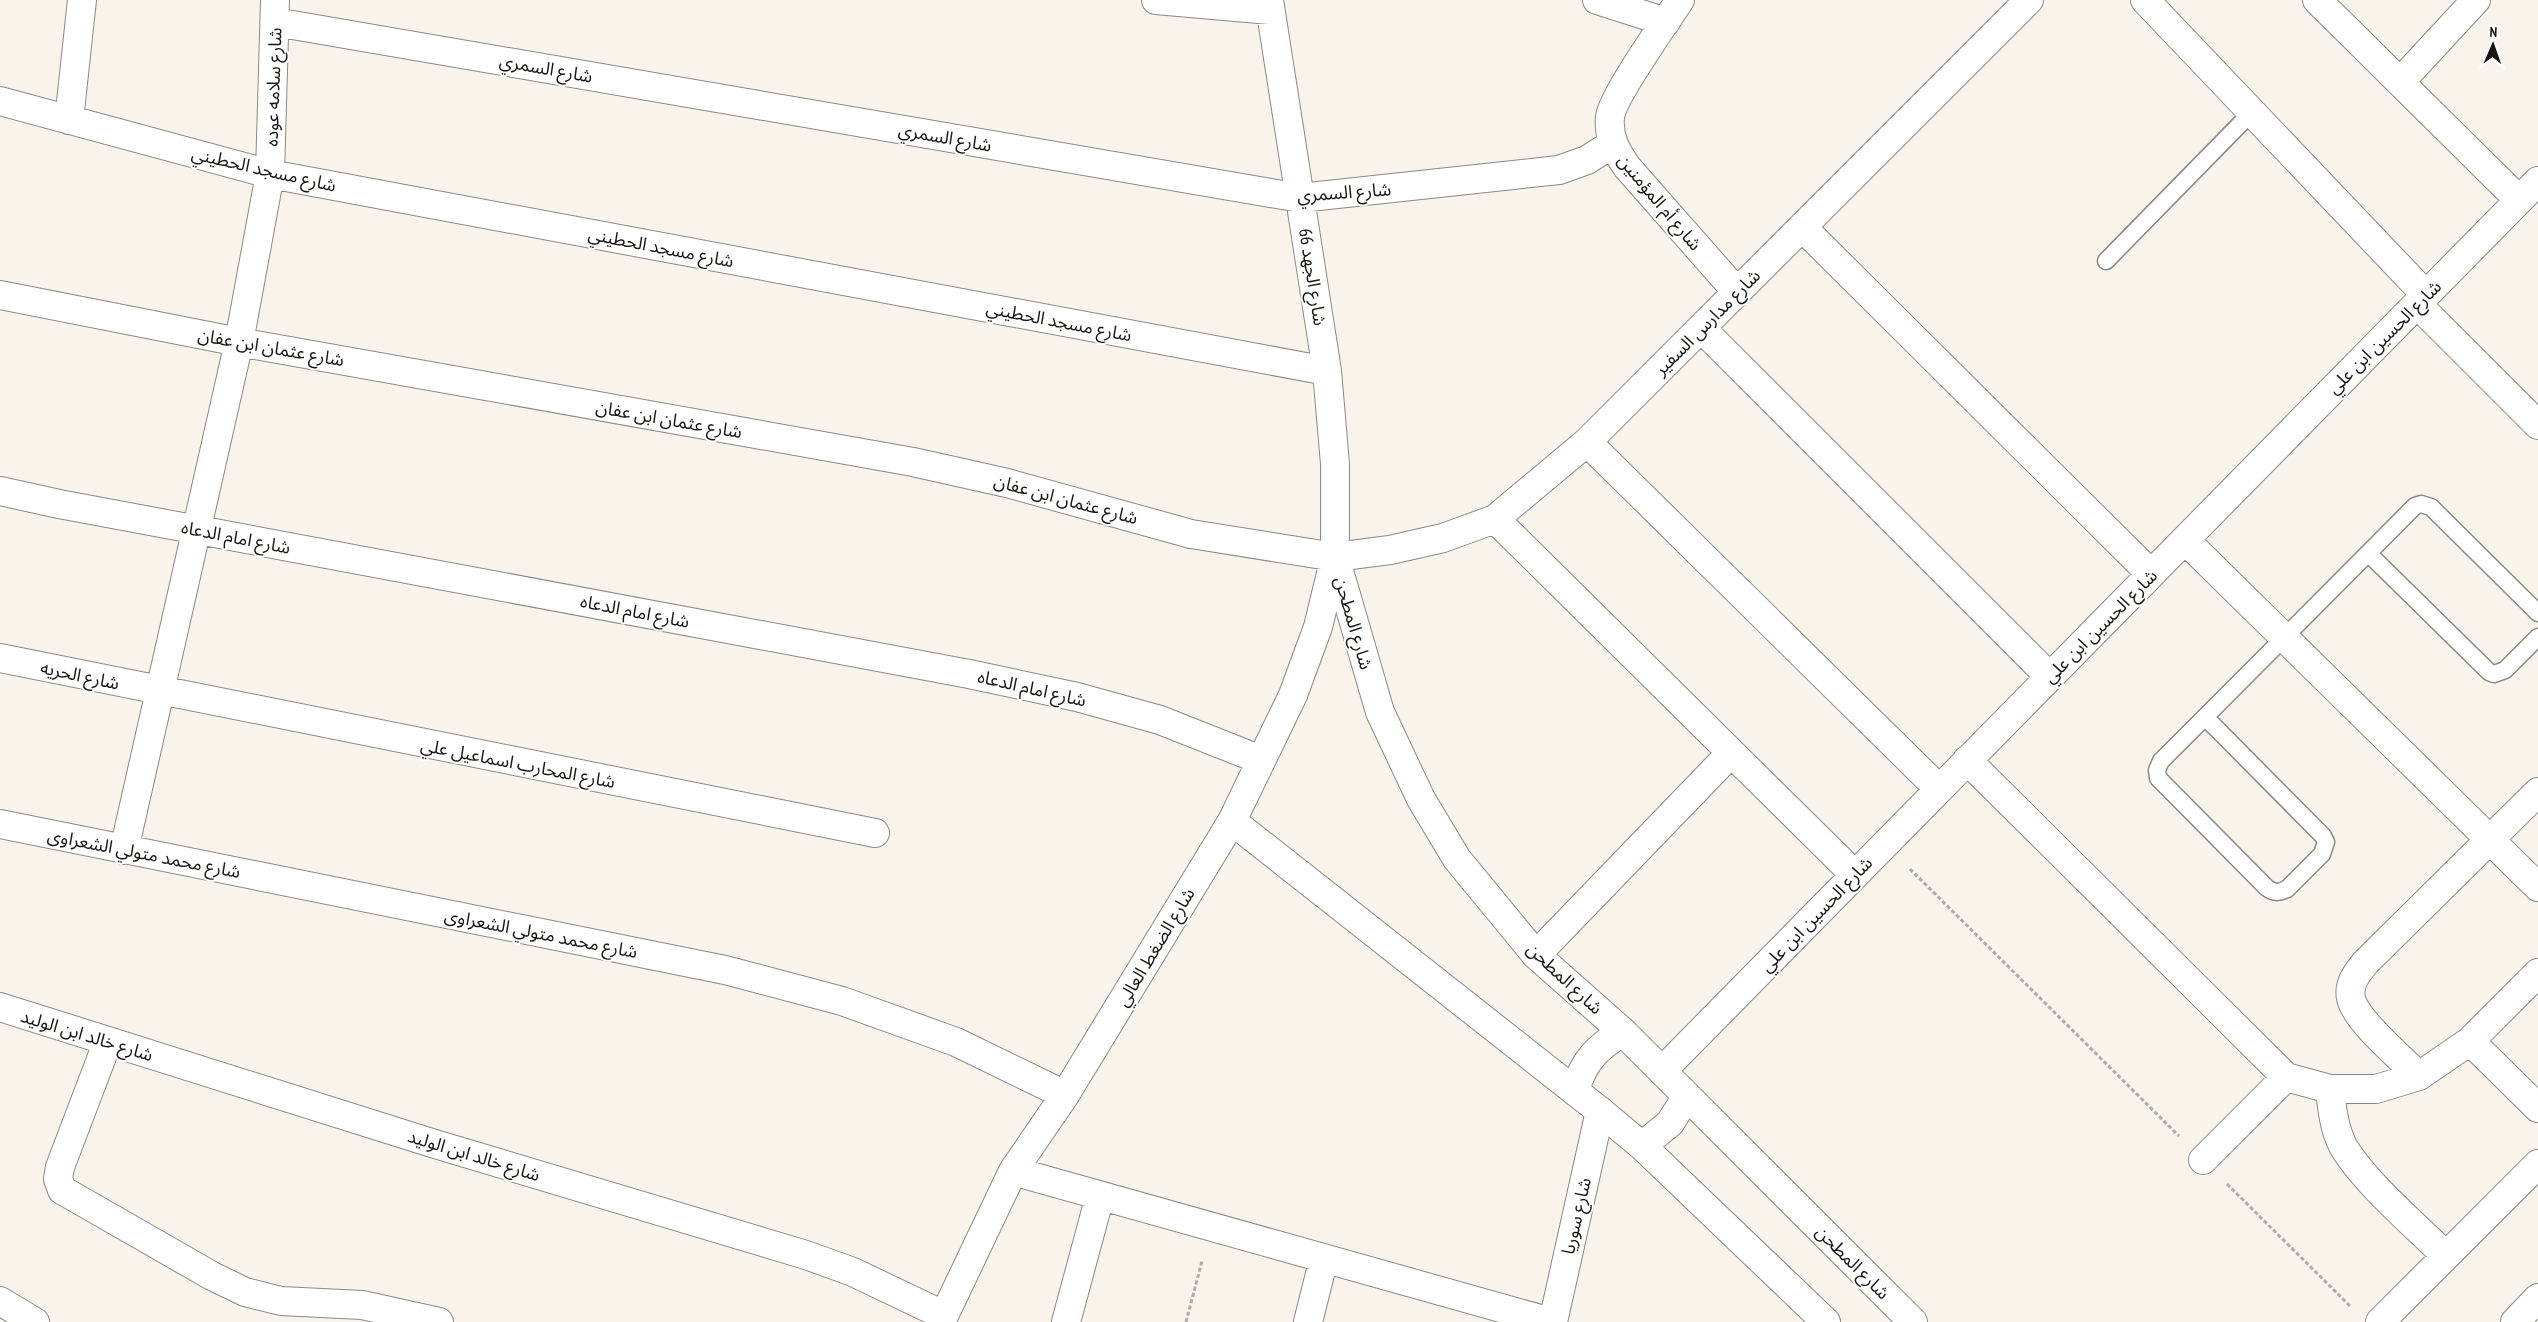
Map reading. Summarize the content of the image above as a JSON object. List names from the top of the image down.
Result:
{
  "streets": {
    "street": [
      "شارع السمري",
      "شارع سلامه عوده",
      "شارع مسجد الحطيني",
      "شارع أم المؤمنين",
      "شارع الجهد 66",
      "شارع مدارس السفير",
      "شارع الحسين ابن علي",
      "شارع عثمان ابن عفان",
      "شارع امام الدعاه",
      "شارع المطحن",
      "شارع الحريه",
      "شارع المحارب اسماعيل علي",
      "شارع محمد متولي الشعراوى",
      "شارع الضغط العالي",
      "شارع خالد ابن الوليد",
      "شارع سوريا"
    ]
  },
  "crossings": [
    ["شارع السمري", "شارع سلامه عوده"],
    ["شارع السمري", "شارع أم المؤمنين"],
    ["شارع السمري", "شارع الجهد 66"],
    ["شارع سلامه عوده", "شارع مسجد الحطيني"],
    ["شارع سلامه عوده", "شارع عثمان ابن عفان"],
    ["شارع سلامه عوده", "شارع امام الدعاه"],
    ["شارع سلامه عوده", "شارع الحريه"],
    ["شارع سلامه عوده", "شارع المحارب اسماعيل علي"],
    ["شارع سلامه عوده", "شارع محمد متولي الشعراوى"],
    ["شارع مسجد الحطيني", "شارع الجهد 66"],
    ["شارع أم المؤمنين", "شارع مدارس السفير"],
    ["شارع الجهد 66", "شارع مدارس السفير"],
    ["شارع الجهد 66", "شارع عثمان ابن عفان"],
    ["شارع الجهد 66", "شارع المطحن"],
    ["شارع الجهد 66", "شارع الضغط العالي"],
    ["شارع مدارس السفير", "شارع عثمان ابن عفان"],
    ["شارع مدارس السفير", "شارع المطحن"],
    ["شارع مدارس السفير", "شارع الضغط العالي"],
    ["شارع الحسين ابن علي", "شارع المطحن"],
    ["شارع عثمان ابن عفان", "شارع المطحن"],
    ["شارع عثمان ابن عفان", "شارع الضغط العالي"],
    ["شارع امام الدعاه", "شارع الضغط العالي"],
    ["شارع المطحن", "شارع الضغط العالي"],
    ["شارع الحريه", "شارع المحارب اسماعيل علي"],
    ["شارع محمد متولي الشعراوى", "شارع الضغط العالي"],
    ["شارع الضغط العالي", "شارع خالد ابن الوليد"]
  ],
  "north": "top"
}
